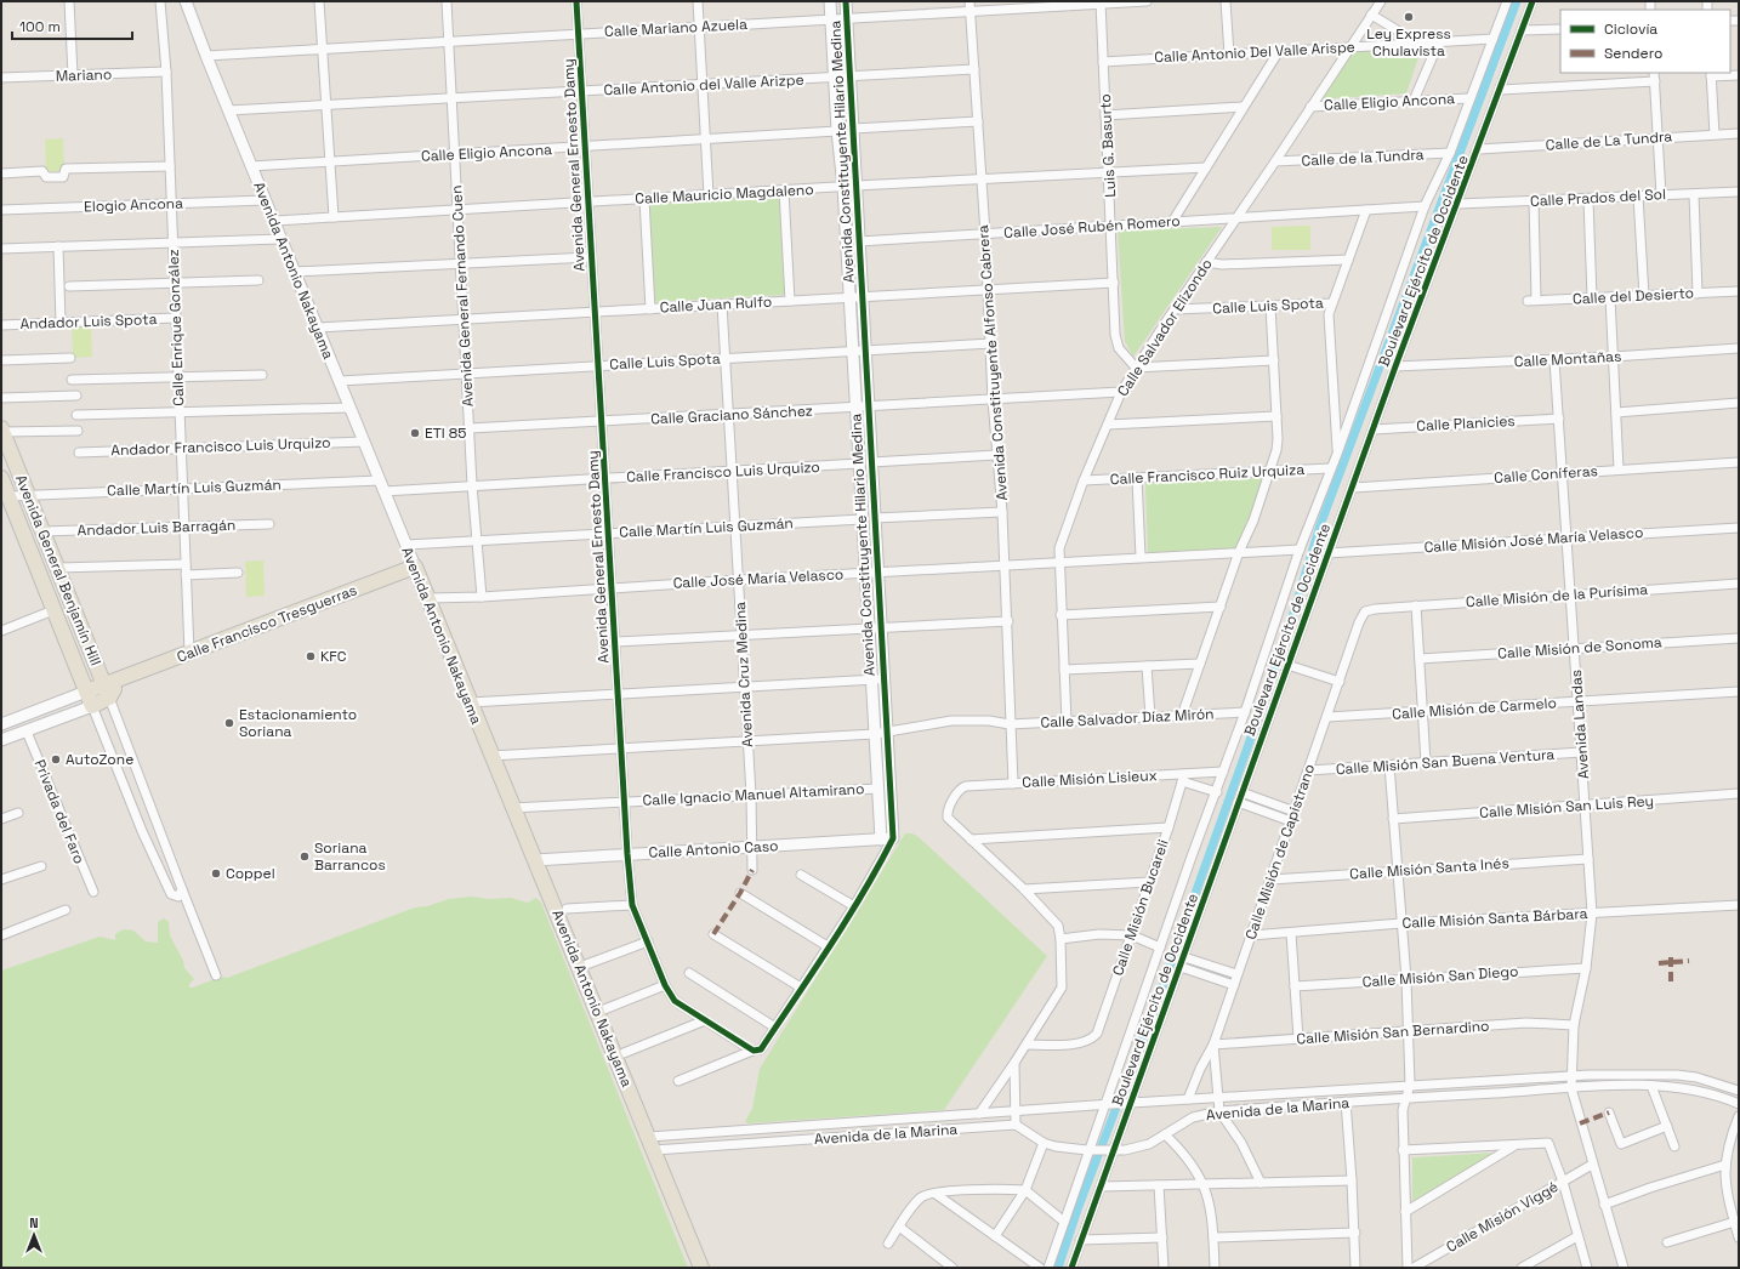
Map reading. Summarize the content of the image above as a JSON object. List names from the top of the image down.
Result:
{
  "streets": {
    "main road": ["Avenida Antonio Nakayama", "Avenida General Benjamín Hill", "Calle Francisco Tresguerras"],
    "street": [
      "Calle Mariano Azuela",
      "Calle Antonio Del Valle Arispe",
      "Mariano",
      "Calle Antonio del Valle Arizpe",
      "Calle Eligio Ancona",
      "Calle de La Tundra",
      "Luis G. Basurto",
      "Avenida Constituyente Hilario Medina",
      "Calle de la Tundra",
      "Avenida General Ernesto Damy",
      "Calle Mauricio Magdaleno",
      "Calle Prados del Sol",
      "Elogio Ancona",
      "Calle José Rubén Romero",
      "Boulevard Ejército de Occidente",
      "Avenida General Fernando Cuen",
      "Calle del Desierto",
      "Calle Juan Rulfo",
      "Calle Luis Spota",
      "Andador Luis Spota",
      "Calle Enrique González",
      "Calle Salvador Elizondo",
      "Calle Montañas",
      "Avenida Constituyente Alfonso Cabrera",
      "Calle Graciano Sánchez",
      "Calle Planicies",
      "Andador Francisco Luis Urquizo",
      "Calle Francisco Luis Urquizo",
      "Calle Francisco Ruiz Urquiza",
      "Calle Coníferas",
      "Calle Martín Luis Guzmán",
      "Andador Luis Barragán",
      "Calle Misión José María Velasco",
      "Calle José María Velasco",
      "Calle Misión de la Purísima",
      "Calle Misión de Sonoma",
      "Avenida Cruz Medina",
      "Calle Misión de Carmelo",
      "Calle Salvador Díaz Mirón",
      "Avenida Landas",
      "Calle Misión San Buena Ventura",
      "Calle Misión Lisieux",
      "Calle Ignacio Manuel Altamirano",
      "Calle Misión San Luis Rey",
      "Privada del Faro",
      "Calle Antonio Caso",
      "Calle Misión de Capistrano",
      "Calle Misión Santa Inés",
      "Calle Misión Bucareli",
      "Calle Misión Santa Bárbara",
      "Calle Misión San Diego",
      "Calle Misión San Bernardino",
      "Avenida de la Marina",
      "Calle Misión Viggé"
    ]
  },
  "crossings": [
    ["Calle Mariano Azuela", "Luis G. Basurto"],
    ["Calle Mariano Azuela", "Avenida Constituyente Hilario Medina"],
    ["Calle Mariano Azuela", "Avenida General Ernesto Damy"],
    ["Calle Mariano Azuela", "Avenida Antonio Nakayama"],
    ["Calle Mariano Azuela", "Avenida General Fernando Cuen"],
    ["Calle Mariano Azuela", "Avenida Constituyente Alfonso Cabrera"],
    ["Calle Antonio Del Valle Arispe", "Luis G. Basurto"],
    ["Calle Antonio Del Valle Arispe", "Boulevard Ejército de Occidente"],
    ["Calle Antonio Del Valle Arispe", "Calle Salvador Elizondo"],
    ["Mariano", "Calle Enrique González"],
    ["Calle Antonio del Valle Arizpe", "Avenida Constituyente Hilario Medina"],
    ["Calle Antonio del Valle Arizpe", "Avenida General Ernesto Damy"],
    ["Calle Antonio del Valle Arizpe", "Avenida Antonio Nakayama"],
    ["Calle Antonio del Valle Arizpe", "Avenida General Fernando Cuen"],
    ["Calle Antonio del Valle Arizpe", "Avenida Constituyente Alfonso Cabrera"],
    ["Calle Eligio Ancona", "Avenida Constituyente Hilario Medina"],
    ["Calle Eligio Ancona", "Avenida General Ernesto Damy"],
    ["Calle Eligio Ancona", "Boulevard Ejército de Occidente"],
    ["Calle Eligio Ancona", "Avenida Antonio Nakayama"],
    ["Calle Eligio Ancona", "Avenida General Fernando Cuen"],
    ["Calle Eligio Ancona", "Calle Salvador Elizondo"],
    ["Calle de La Tundra", "Boulevard Ejército de Occidente"],
    ["Luis G. Basurto", "Calle Mauricio Magdaleno"],
    ["Luis G. Basurto", "Calle José Rubén Romero"],
    ["Luis G. Basurto", "Calle Juan Rulfo"],
    ["Luis G. Basurto", "Calle Salvador Elizondo"],
    ["Avenida Constituyente Hilario Medina", "Calle Mauricio Magdaleno"],
    ["Avenida Constituyente Hilario Medina", "Calle José Rubén Romero"],
    ["Avenida Constituyente Hilario Medina", "Calle Juan Rulfo"],
    ["Avenida Constituyente Hilario Medina", "Calle Luis Spota"],
    ["Avenida Constituyente Hilario Medina", "Calle Graciano Sánchez"],
    ["Avenida Constituyente Hilario Medina", "Calle Francisco Luis Urquizo"],
    ["Avenida Constituyente Hilario Medina", "Calle Martín Luis Guzmán"],
    ["Avenida Constituyente Hilario Medina", "Calle José María Velasco"],
    ["Avenida Constituyente Hilario Medina", "Calle Salvador Díaz Mirón"],
    ["Avenida Constituyente Hilario Medina", "Calle Ignacio Manuel Altamirano"],
    ["Avenida Constituyente Hilario Medina", "Calle Antonio Caso"],
    ["Calle de la Tundra", "Boulevard Ejército de Occidente"],
    ["Calle de la Tundra", "Calle Salvador Elizondo"],
    ["Avenida General Ernesto Damy", "Calle Mauricio Magdaleno"],
    ["Avenida General Ernesto Damy", "Calle Juan Rulfo"],
    ["Avenida General Ernesto Damy", "Calle Luis Spota"],
    ["Avenida General Ernesto Damy", "Calle Graciano Sánchez"],
    ["Avenida General Ernesto Damy", "Calle Francisco Luis Urquizo"],
    ["Avenida General Ernesto Damy", "Calle Martín Luis Guzmán"],
    ["Avenida General Ernesto Damy", "Calle José María Velasco"],
    ["Avenida General Ernesto Damy", "Calle Ignacio Manuel Altamirano"],
    ["Avenida General Ernesto Damy", "Calle Antonio Caso"],
    ["Calle Mauricio Magdaleno", "Avenida Antonio Nakayama"],
    ["Calle Mauricio Magdaleno", "Avenida General Fernando Cuen"],
    ["Calle Mauricio Magdaleno", "Avenida Constituyente Alfonso Cabrera"],
    ["Calle Prados del Sol", "Boulevard Ejército de Occidente"],
    ["Calle Prados del Sol", "Calle del Desierto"],
    ["Elogio Ancona", "Avenida Antonio Nakayama"],
    ["Elogio Ancona", "Calle Enrique González"],
    ["Calle José Rubén Romero", "Boulevard Ejército de Occidente"],
    ["Calle José Rubén Romero", "Calle Salvador Elizondo"],
    ["Calle José Rubén Romero", "Avenida Constituyente Alfonso Cabrera"],
    ["Boulevard Ejército de Occidente", "Calle Montañas"],
    ["Boulevard Ejército de Occidente", "Calle Planicies"],
    ["Boulevard Ejército de Occidente", "Calle Francisco Ruiz Urquiza"],
    ["Boulevard Ejército de Occidente", "Calle Coníferas"],
    ["Boulevard Ejército de Occidente", "Calle Misión José María Velasco"],
    ["Boulevard Ejército de Occidente", "Calle José María Velasco"],
    ["Boulevard Ejército de Occidente", "Calle Salvador Díaz Mirón"],
    ["Boulevard Ejército de Occidente", "Calle Misión Lisieux"],
    ["Boulevard Ejército de Occidente", "Avenida de la Marina"],
    ["Avenida Antonio Nakayama", "Calle Juan Rulfo"],
    ["Avenida Antonio Nakayama", "Calle Luis Spota"],
    ["Avenida Antonio Nakayama", "Andador Francisco Luis Urquizo"],
    ["Avenida Antonio Nakayama", "Calle Francisco Luis Urquizo"],
    ["Avenida Antonio Nakayama", "Calle Martín Luis Guzmán"],
    ["Avenida Antonio Nakayama", "Calle Francisco Tresguerras"],
    ["Avenida Antonio Nakayama", "Calle Ignacio Manuel Altamirano"],
    ["Avenida Antonio Nakayama", "Calle Antonio Caso"],
    ["Avenida Antonio Nakayama", "Avenida de la Marina"],
    ["Avenida General Fernando Cuen", "Calle Juan Rulfo"],
    ["Avenida General Fernando Cuen", "Calle Luis Spota"],
    ["Avenida General Fernando Cuen", "Calle Graciano Sánchez"],
    ["Avenida General Fernando Cuen", "Calle Francisco Luis Urquizo"],
    ["Avenida General Fernando Cuen", "Calle Martín Luis Guzmán"],
    ["Avenida General Fernando Cuen", "Calle José María Velasco"],
    ["Calle Juan Rulfo", "Avenida Constituyente Alfonso Cabrera"],
    ["Calle Juan Rulfo", "Avenida Cruz Medina"],
    ["Calle Luis Spota", "Calle Salvador Elizondo"],
    ["Calle Luis Spota", "Avenida Constituyente Alfonso Cabrera"],
    ["Calle Luis Spota", "Avenida Cruz Medina"],
    ["Andador Luis Spota", "Calle Enrique González"],
    ["Calle Enrique González", "Andador Francisco Luis Urquizo"],
    ["Calle Enrique González", "Calle Martín Luis Guzmán"],
    ["Calle Enrique González", "Andador Luis Barragán"],
    ["Calle Enrique González", "Calle Francisco Tresguerras"],
    ["Calle Salvador Elizondo", "Calle Graciano Sánchez"],
    ["Calle Salvador Elizondo", "Calle Francisco Ruiz Urquiza"],
    ["Calle Salvador Elizondo", "Calle José María Velasco"],
    ["Calle Salvador Elizondo", "Calle Salvador Díaz Mirón"],
    ["Calle Montañas", "Avenida Landas"],
    ["Avenida Constituyente Alfonso Cabrera", "Calle Graciano Sánchez"],
    ["Avenida Constituyente Alfonso Cabrera", "Calle José María Velasco"],
    ["Avenida Constituyente Alfonso Cabrera", "Calle Salvador Díaz Mirón"],
    ["Avenida Constituyente Alfonso Cabrera", "Calle Misión Lisieux"],
    ["Calle Graciano Sánchez", "Avenida Cruz Medina"],
    ["Calle Planicies", "Avenida Landas"],
    ["Calle Francisco Luis Urquizo", "Calle Martín Luis Guzmán"],
    ["Calle Francisco Luis Urquizo", "Avenida Cruz Medina"],
    ["Calle Coníferas", "Avenida Landas"],
    ["Calle Martín Luis Guzmán", "Avenida General Benjamín Hill"],
    ["Calle Martín Luis Guzmán", "Avenida Cruz Medina"],
    ["Andador Luis Barragán", "Avenida General Benjamín Hill"],
    ["Calle Misión José María Velasco", "Avenida Landas"],
    ["Avenida General Benjamín Hill", "Calle Francisco Tresguerras"],
    ["Calle José María Velasco", "Avenida Cruz Medina"],
    ["Calle Misión de la Purísima", "Avenida Landas"],
    ["Calle Misión de la Purísima", "Calle Misión de Capistrano"],
    ["Calle Misión de Sonoma", "Avenida Landas"],
    ["Avenida Cruz Medina", "Calle Ignacio Manuel Altamirano"],
    ["Avenida Cruz Medina", "Calle Antonio Caso"],
    ["Calle Misión de Carmelo", "Avenida Landas"],
    ["Calle Misión de Carmelo", "Calle Misión de Capistrano"],
    ["Avenida Landas", "Calle Misión San Buena Ventura"],
    ["Avenida Landas", "Calle Misión San Luis Rey"],
    ["Avenida Landas", "Calle Misión Santa Inés"],
    ["Avenida Landas", "Calle Misión Santa Bárbara"],
    ["Avenida Landas", "Calle Misión San Diego"],
    ["Avenida Landas", "Calle Misión San Bernardino"],
    ["Avenida Landas", "Avenida de la Marina"],
    ["Avenida Landas", "Calle Misión Viggé"],
    ["Calle Misión San Buena Ventura", "Calle Misión de Capistrano"],
    ["Calle Misión Lisieux", "Calle Misión Bucareli"],
    ["Calle Misión de Capistrano", "Calle Misión Santa Inés"],
    ["Calle Misión de Capistrano", "Calle Misión Santa Bárbara"],
    ["Calle Misión de Capistrano", "Calle Misión San Bernardino"],
    ["Calle Misión de Capistrano", "Avenida de la Marina"]
  ],
  "places": [
    "Ley Express Chulavista",
    "ETI 85",
    "KFC",
    "Estacionamiento Soriana",
    "AutoZone",
    "Soriana Barrancos",
    "Coppel"
  ],
  "legend": ["Ciclovía", "Sendero"],
  "scale_bar": "100 m",
  "north": "top"
}
